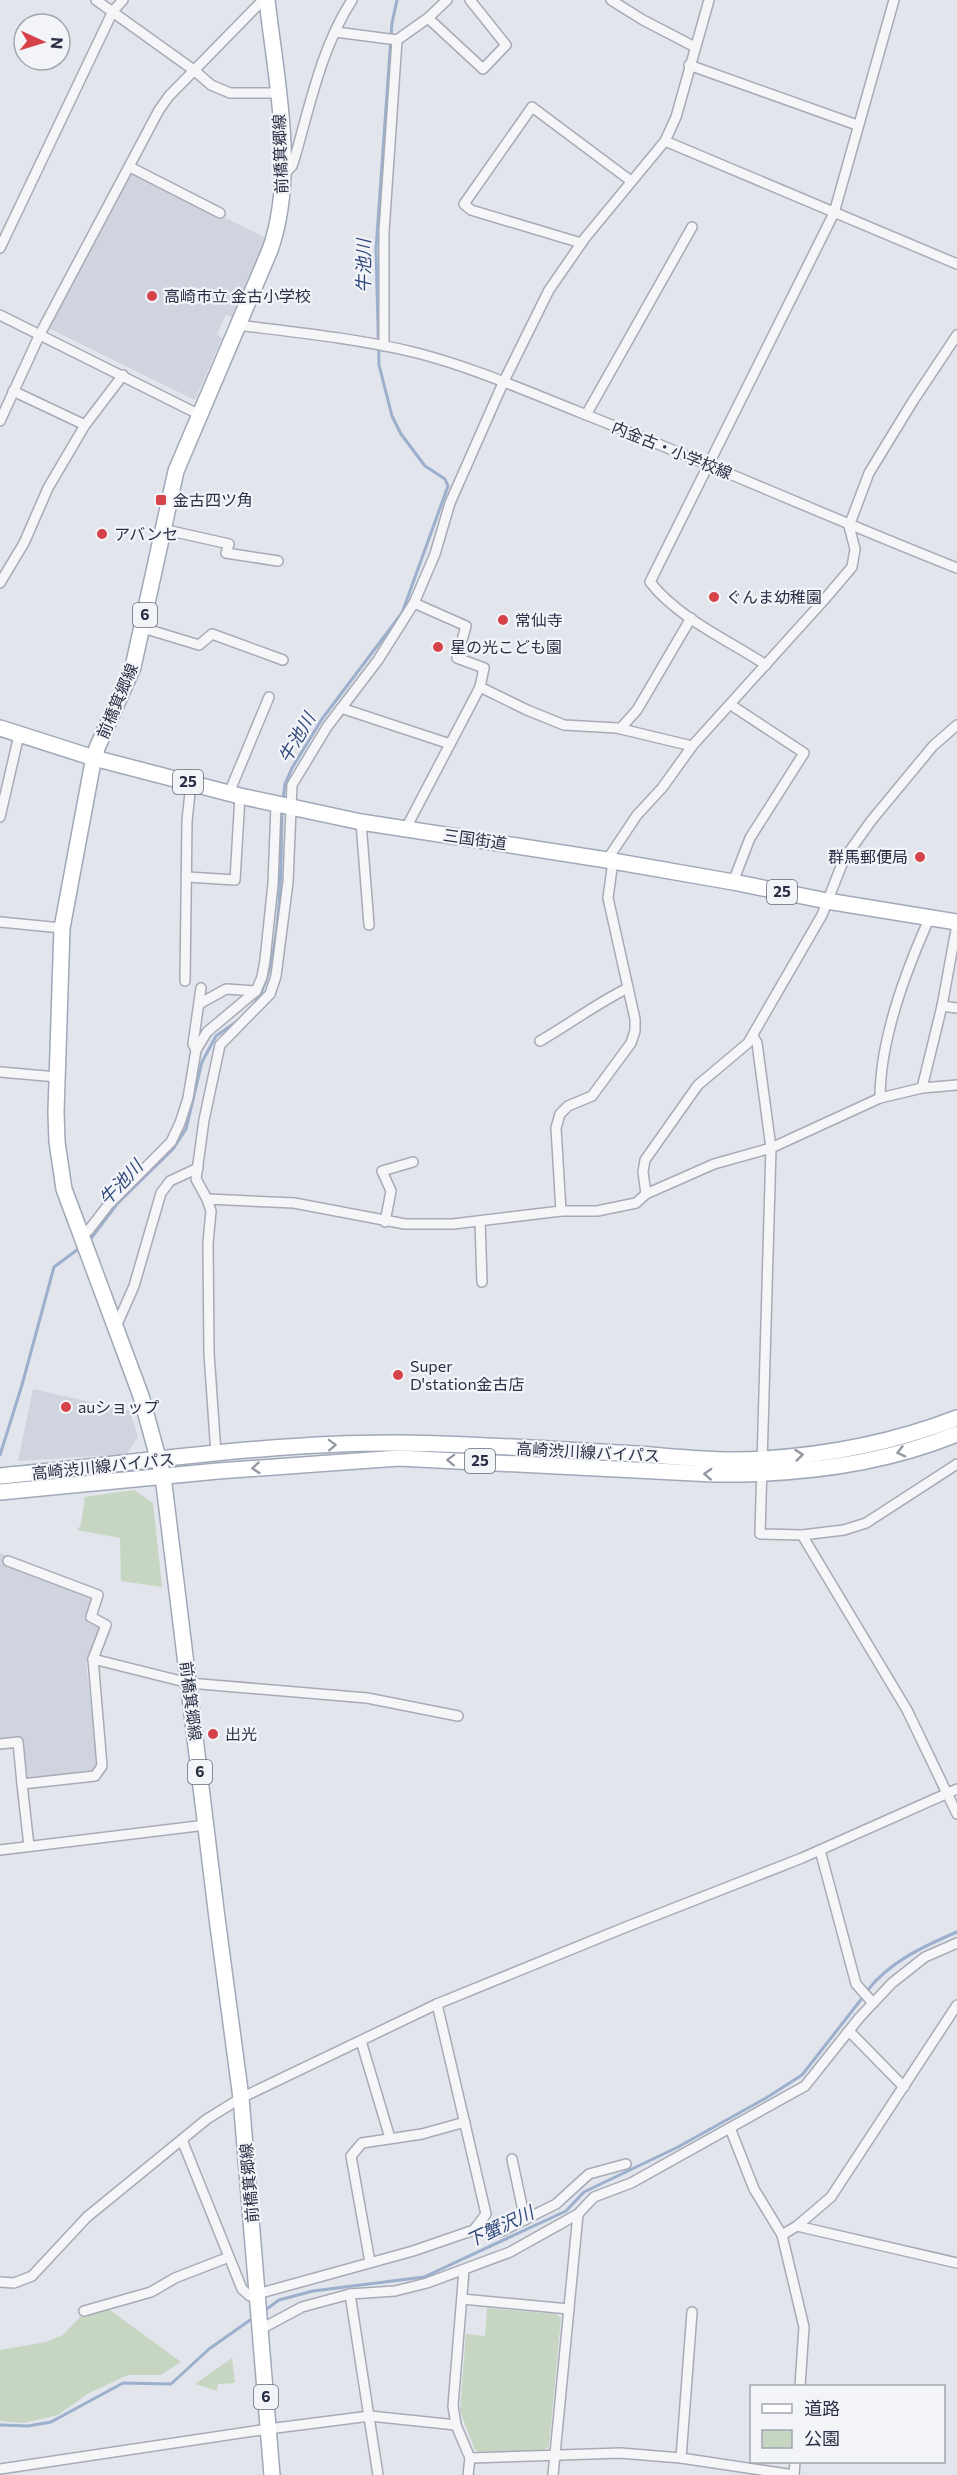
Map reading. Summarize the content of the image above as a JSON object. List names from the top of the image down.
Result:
{
  "streets": {
    "main road": [
      "前橋箕郷線",
      "6",
      "25",
      "三国街道",
      "高崎渋川線バイパス"
    ],
    "street": ["内金古・小学校線"]
  },
  "crossings": [
    ["前橋箕郷線", "内金古・小学校線"],
    ["前橋箕郷線", "6"],
    ["前橋箕郷線", "三国街道"],
    ["前橋箕郷線", "高崎渋川線バイパス"]
  ],
  "water": ["牛池川", "下蟹沢川"],
  "places": {
    "other": [
      "高崎市立 金古小学校",
      "アバンセ",
      "ぐんま幼稚園",
      "常仙寺",
      "星の光こども園",
      "群馬郵便局",
      "Super D'station金古店",
      "auショップ",
      "出光"
    ],
    "transit": ["金古四ツ角"]
  },
  "legend": ["道路", "公園"],
  "north": "right"
}
